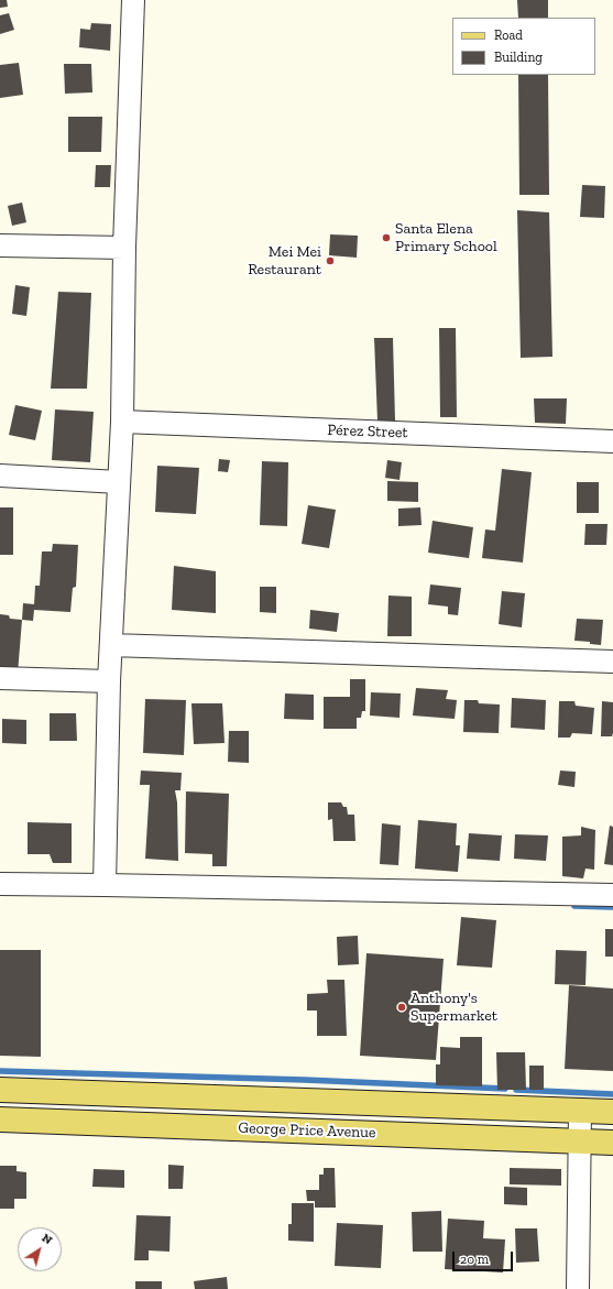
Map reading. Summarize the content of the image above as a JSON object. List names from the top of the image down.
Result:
{
  "streets": {
    "main road": ["George Price Avenue"],
    "street": ["Pérez Street"]
  },
  "places": ["Santa Elena Primary School", "Mei Mei Restaurant", "Anthony's Supermarket"],
  "legend": ["Road", "Building"],
  "scale_bar": "20 m",
  "north": "top right"
}
